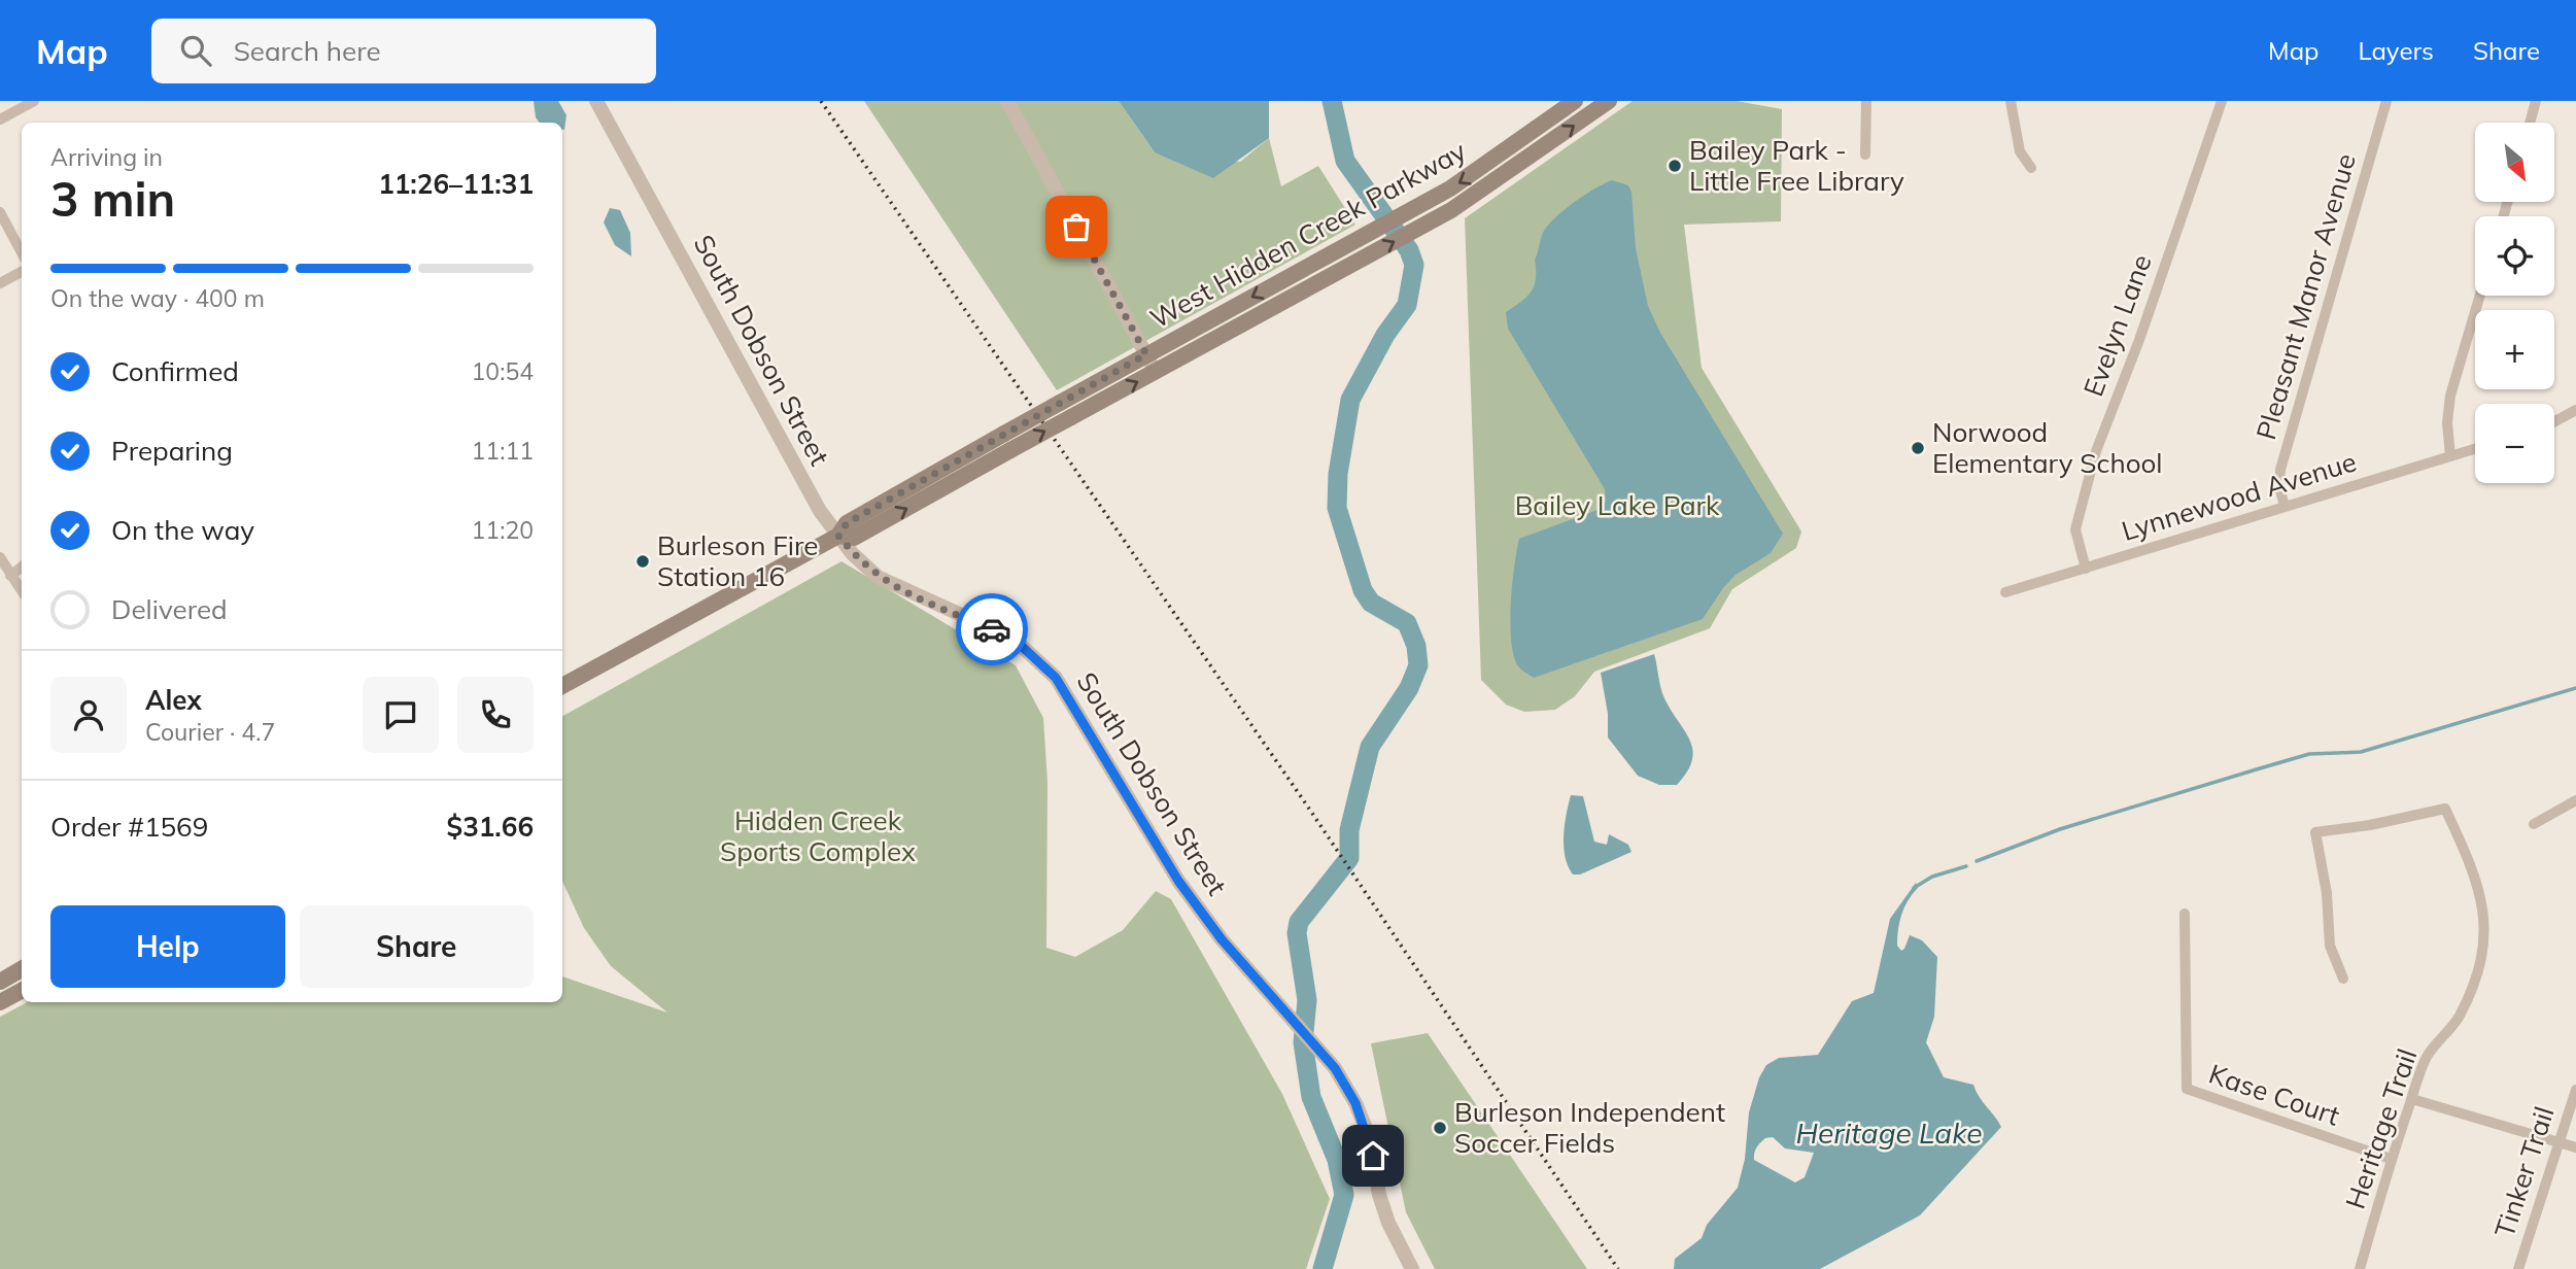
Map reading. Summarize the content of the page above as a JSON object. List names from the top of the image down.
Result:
{
  "streets": {
    "main road": ["West Hidden Creek Parkway"],
    "street": [
      "Pleasant Manor Avenue",
      "Evelyn Lane",
      "South Dobson Street",
      "Lynnewood Avenue",
      "Kase Court",
      "Heritage Trail",
      "Tinker Trail"
    ]
  },
  "crossings": [
    ["West Hidden Creek Parkway", "South Dobson Street"],
    ["Pleasant Manor Avenue", "Lynnewood Avenue"],
    ["Evelyn Lane", "Lynnewood Avenue"],
    ["Kase Court", "Heritage Trail"]
  ],
  "water": ["Heritage Lake"],
  "parks": ["Bailey Lake Park", "Hidden Creek Sports Complex"],
  "places": [
    "Bailey Park - Little Free Library",
    "Norwood Elementary School",
    "Burleson Fire Station 16",
    "Burleson Independent Soccer Fields"
  ],
  "north": "bottom right",
  "page": {
    "header": "Map",
    "search": "Search here",
    "nav": ["Map", "Layers", "Share"],
    "map_buttons": ["+", "−"],
    "heading": ["3 min", "Arriving in", "11:26–11:31"],
    "panel": [
      "Alex",
      "Courier · 4.7",
      "Order #1569",
      "$31.66"
    ],
    "bar": "On the way · 400 m",
    "list": [
      ["Confirmed", "10:54"],
      ["Preparing", "11:11"],
      ["On the way", "11:20"],
      "Delivered"
    ],
    "buttons": ["Help", "Share"]
  }
}
